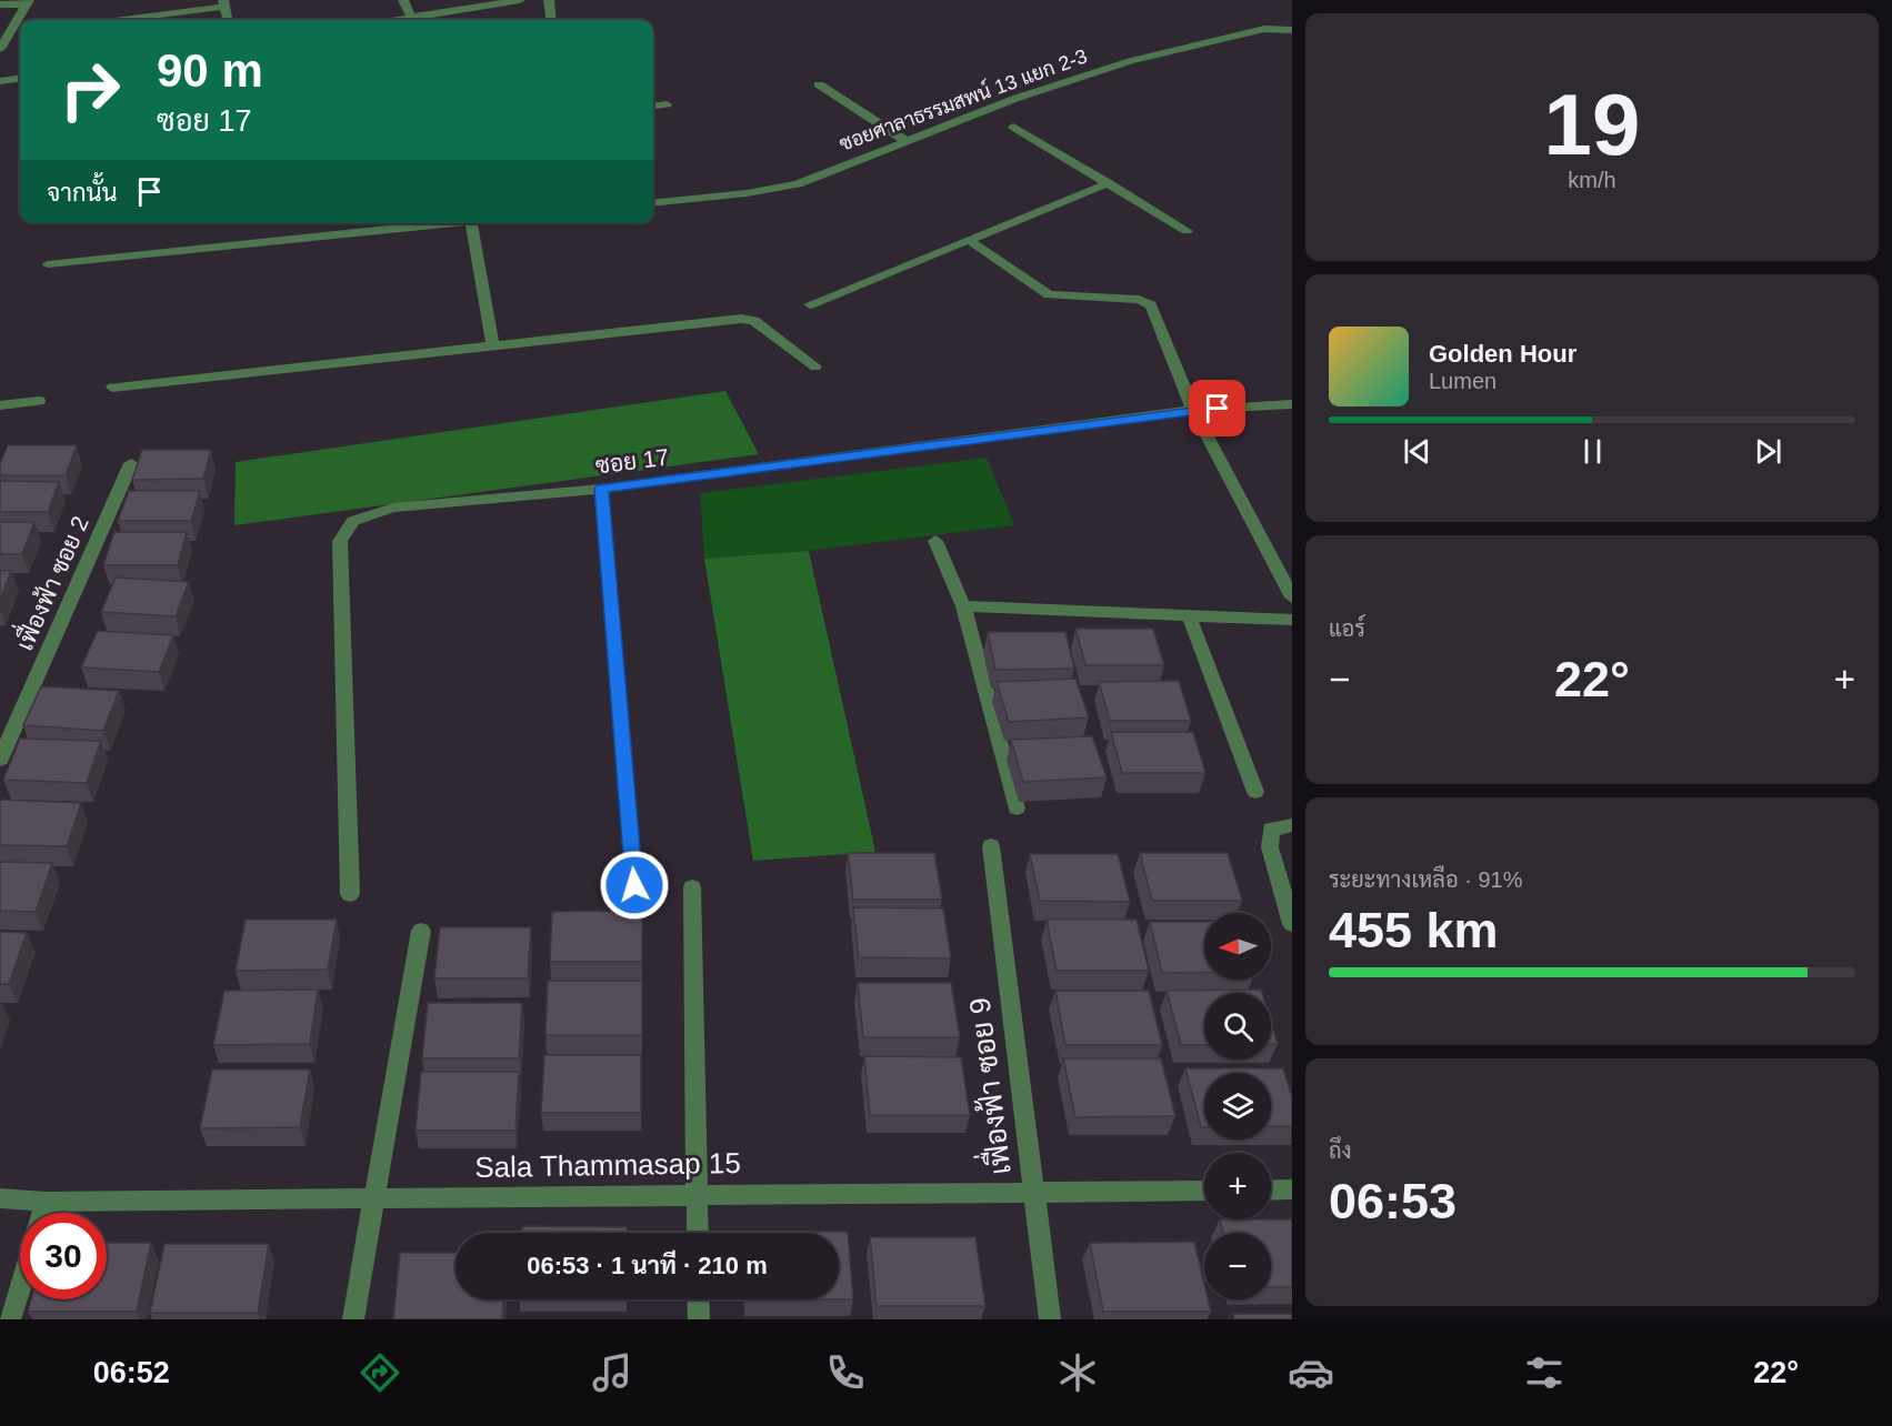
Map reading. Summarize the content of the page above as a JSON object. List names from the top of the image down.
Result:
{
  "streets": {
    "street": [
      "ซอยศาลาธรรมสพน์ 13 แยก 2-3",
      "ซอย 17",
      "เฟื่องฟ้า ซอย 2",
      "เฟื่องฟ้า ซอย 9",
      "Sala Thammasap 15"
    ]
  },
  "crossings": [
    ["เฟื่องฟ้า ซอย 9", "Sala Thammasap 15"]
  ],
  "north": "left",
  "page": {
    "tile": [
      ["19", "km/h"],
      "แอร์",
      ["ระยะทางเหลือ · 91%", "455 km"],
      ["ถึง", "06:53"]
    ],
    "turn": ["90 m", "ซอย 17"],
    "then": "จากนั้น",
    "song": ["Golden Hour", "Lumen"],
    "heat": ["−", "22°", "+"],
    "map_buttons": ["+", "−"],
    "limit": "30",
    "trip": "06:53 · 1 นาที · 210 m",
    "tabs": ["06:52", "22°"]
  }
}
